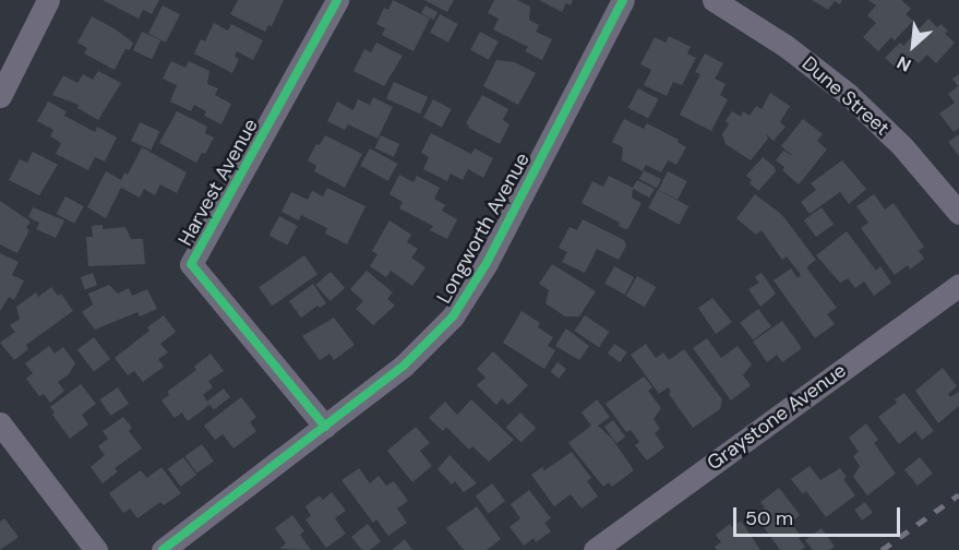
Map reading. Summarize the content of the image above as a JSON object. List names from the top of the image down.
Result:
{
  "streets": {
    "street": [
      "Dune Street",
      "Harvest Avenue",
      "Longworth Avenue",
      "Graystone Avenue"
    ]
  },
  "crossings": [
    ["Harvest Avenue", "Longworth Avenue"]
  ],
  "scale_bar": "50 m",
  "north": "bottom left"
}
